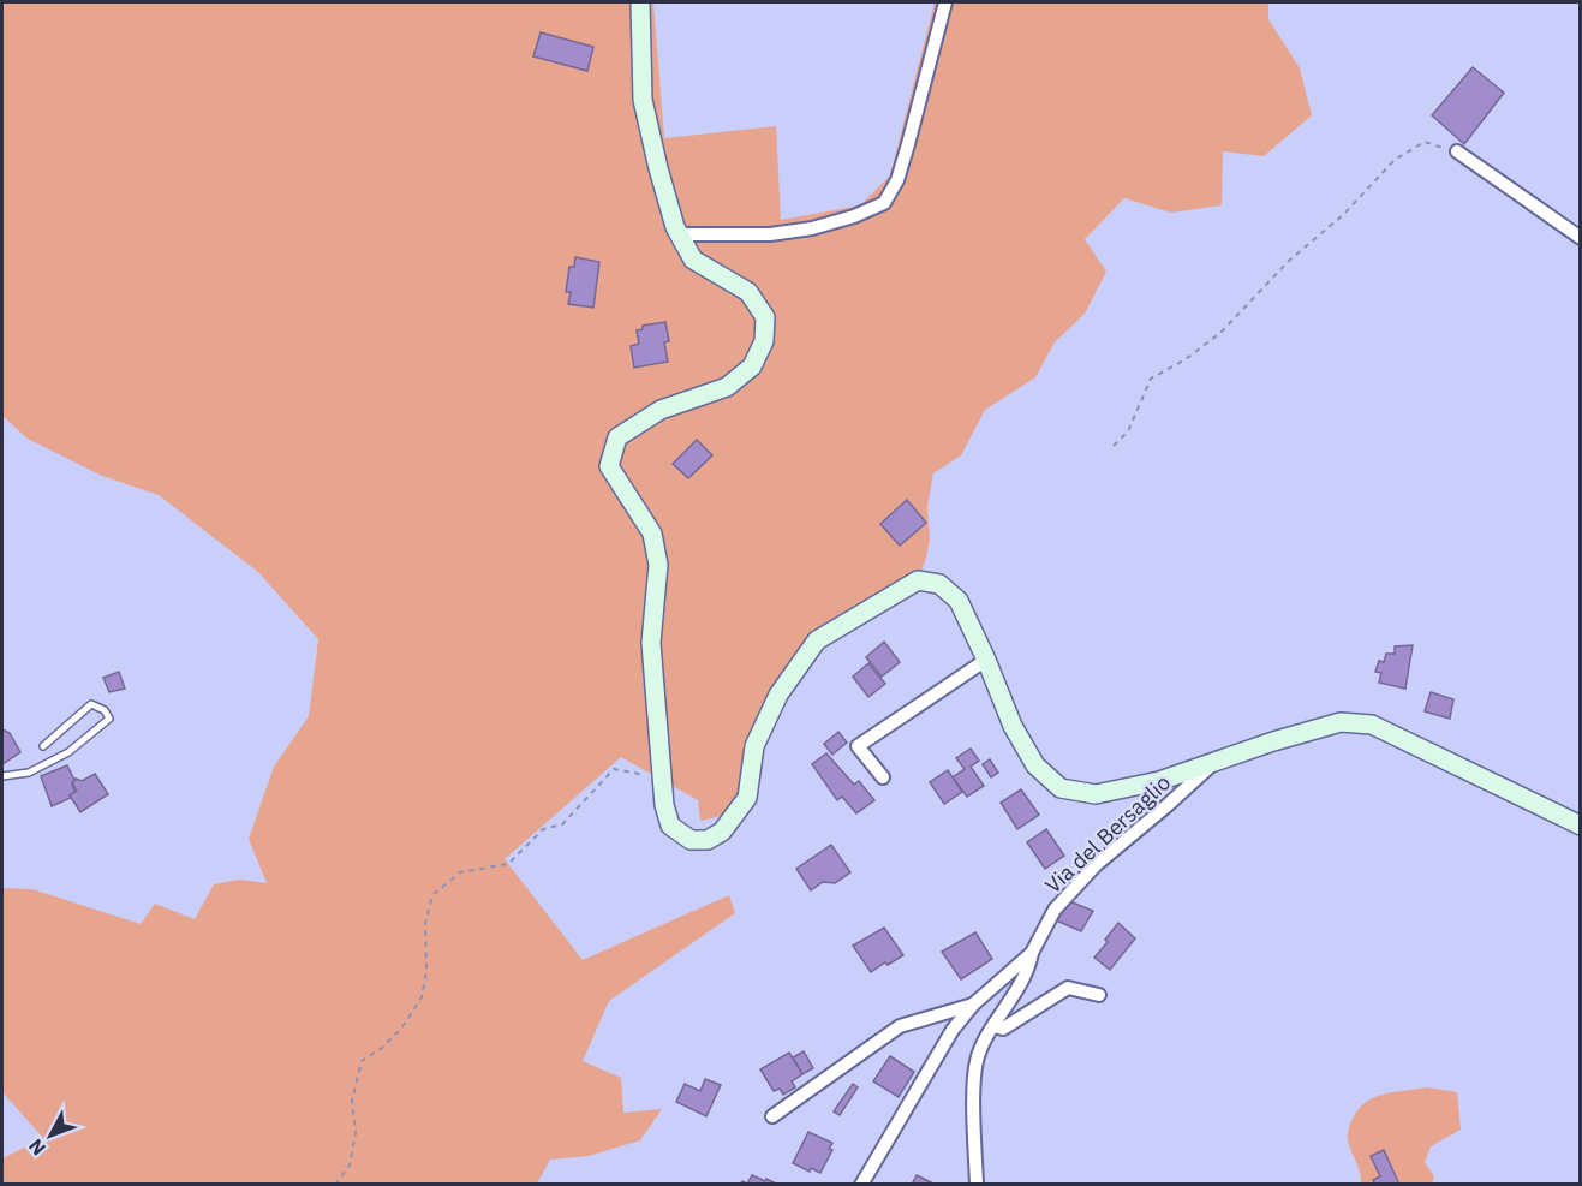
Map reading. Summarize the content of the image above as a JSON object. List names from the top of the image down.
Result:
{
  "streets": {
    "street": ["Via del Bersaglio"]
  },
  "north": "bottom left"
}
